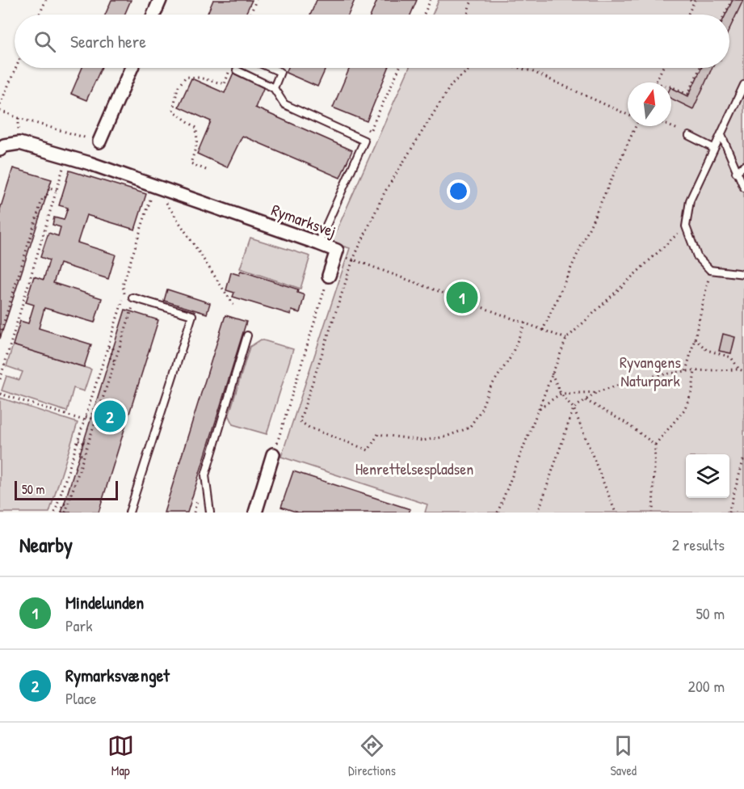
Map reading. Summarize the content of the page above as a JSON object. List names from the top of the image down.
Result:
{
  "streets": {
    "street": ["Rymarksvej"]
  },
  "parks": ["Ryvangens Naturpark", "Henrettelsespladsen"],
  "scale_bar": "50 m",
  "north": "top",
  "page": {
    "search": "Search here",
    "pins": ["1", "2"],
    "scale": "50 m",
    "heading": ["Nearby", "2 results"],
    "list": [
      {
        "mark": "1",
        "name": "Mindelunden",
        "note": "Park",
        "value": "50 m"
      },
      {
        "mark": "2",
        "name": "Rymarksvænget",
        "note": "Place",
        "value": "200 m"
      }
    ],
    "nav": ["Map", "Directions", "Saved"]
  }
}
